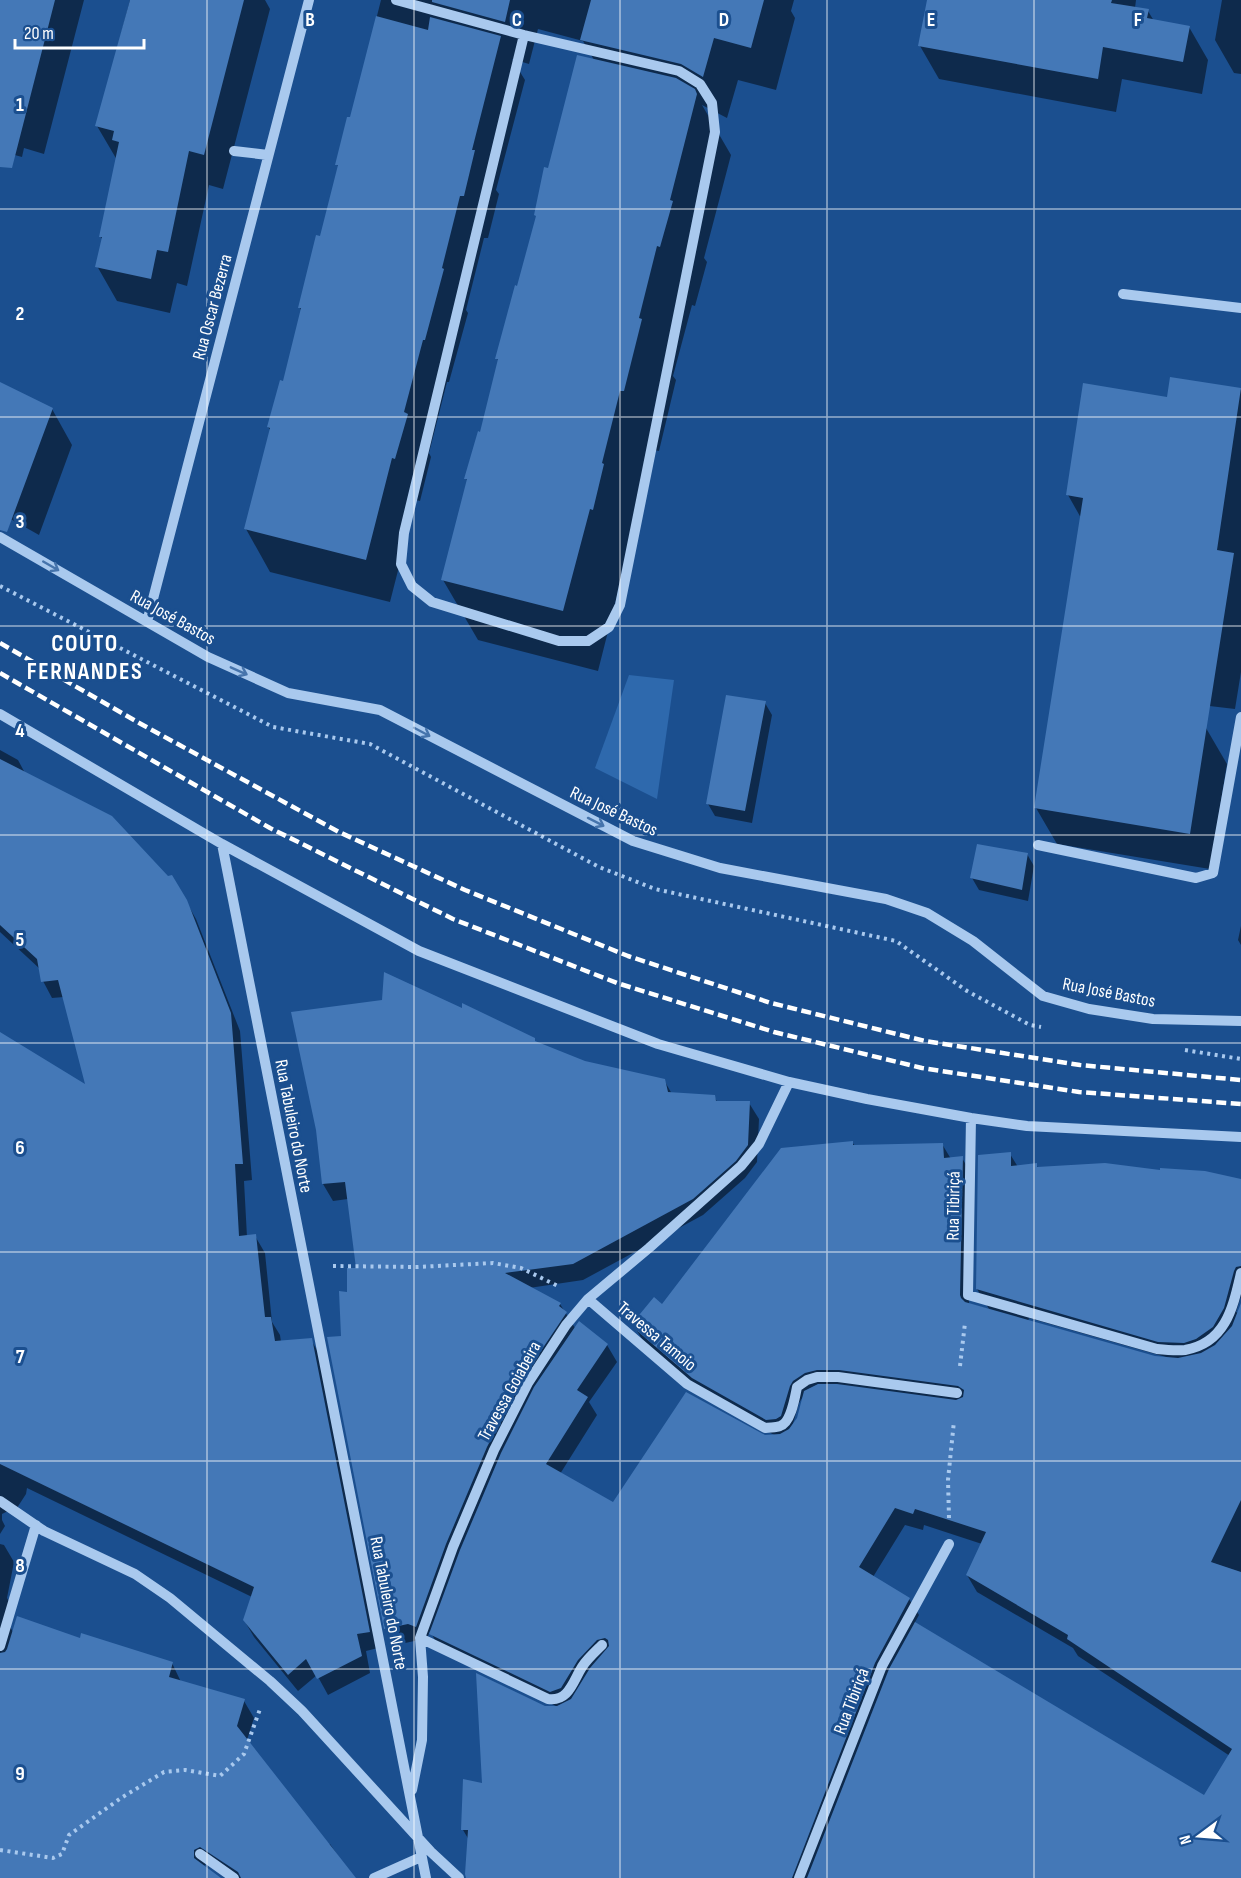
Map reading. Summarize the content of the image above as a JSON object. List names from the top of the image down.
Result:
{
  "streets": {
    "street": [
      "Rua Oscar Bezerra",
      "Rua José Bastos",
      "Rua Tabuleiro do Norte",
      "Rua Tibiriçá",
      "Travessa Tamoio",
      "Travessa Goiabeira"
    ]
  },
  "crossings": [
    ["Rua Oscar Bezerra", "Rua José Bastos"],
    ["Rua Tabuleiro do Norte", "Travessa Goiabeira"],
    ["Travessa Tamoio", "Travessa Goiabeira"]
  ],
  "one_way": ["Rua José Bastos"],
  "districts": ["COUTO FERNANDES"],
  "scale_bar": "20 m",
  "north": "left",
  "grid": {
    "columns": [
      "B",
      "C",
      "D",
      "E",
      "F"
    ],
    "rows": [
      "1",
      "2",
      "3",
      "4",
      "5",
      "6",
      "7",
      "8",
      "9"
    ]
  }
}
